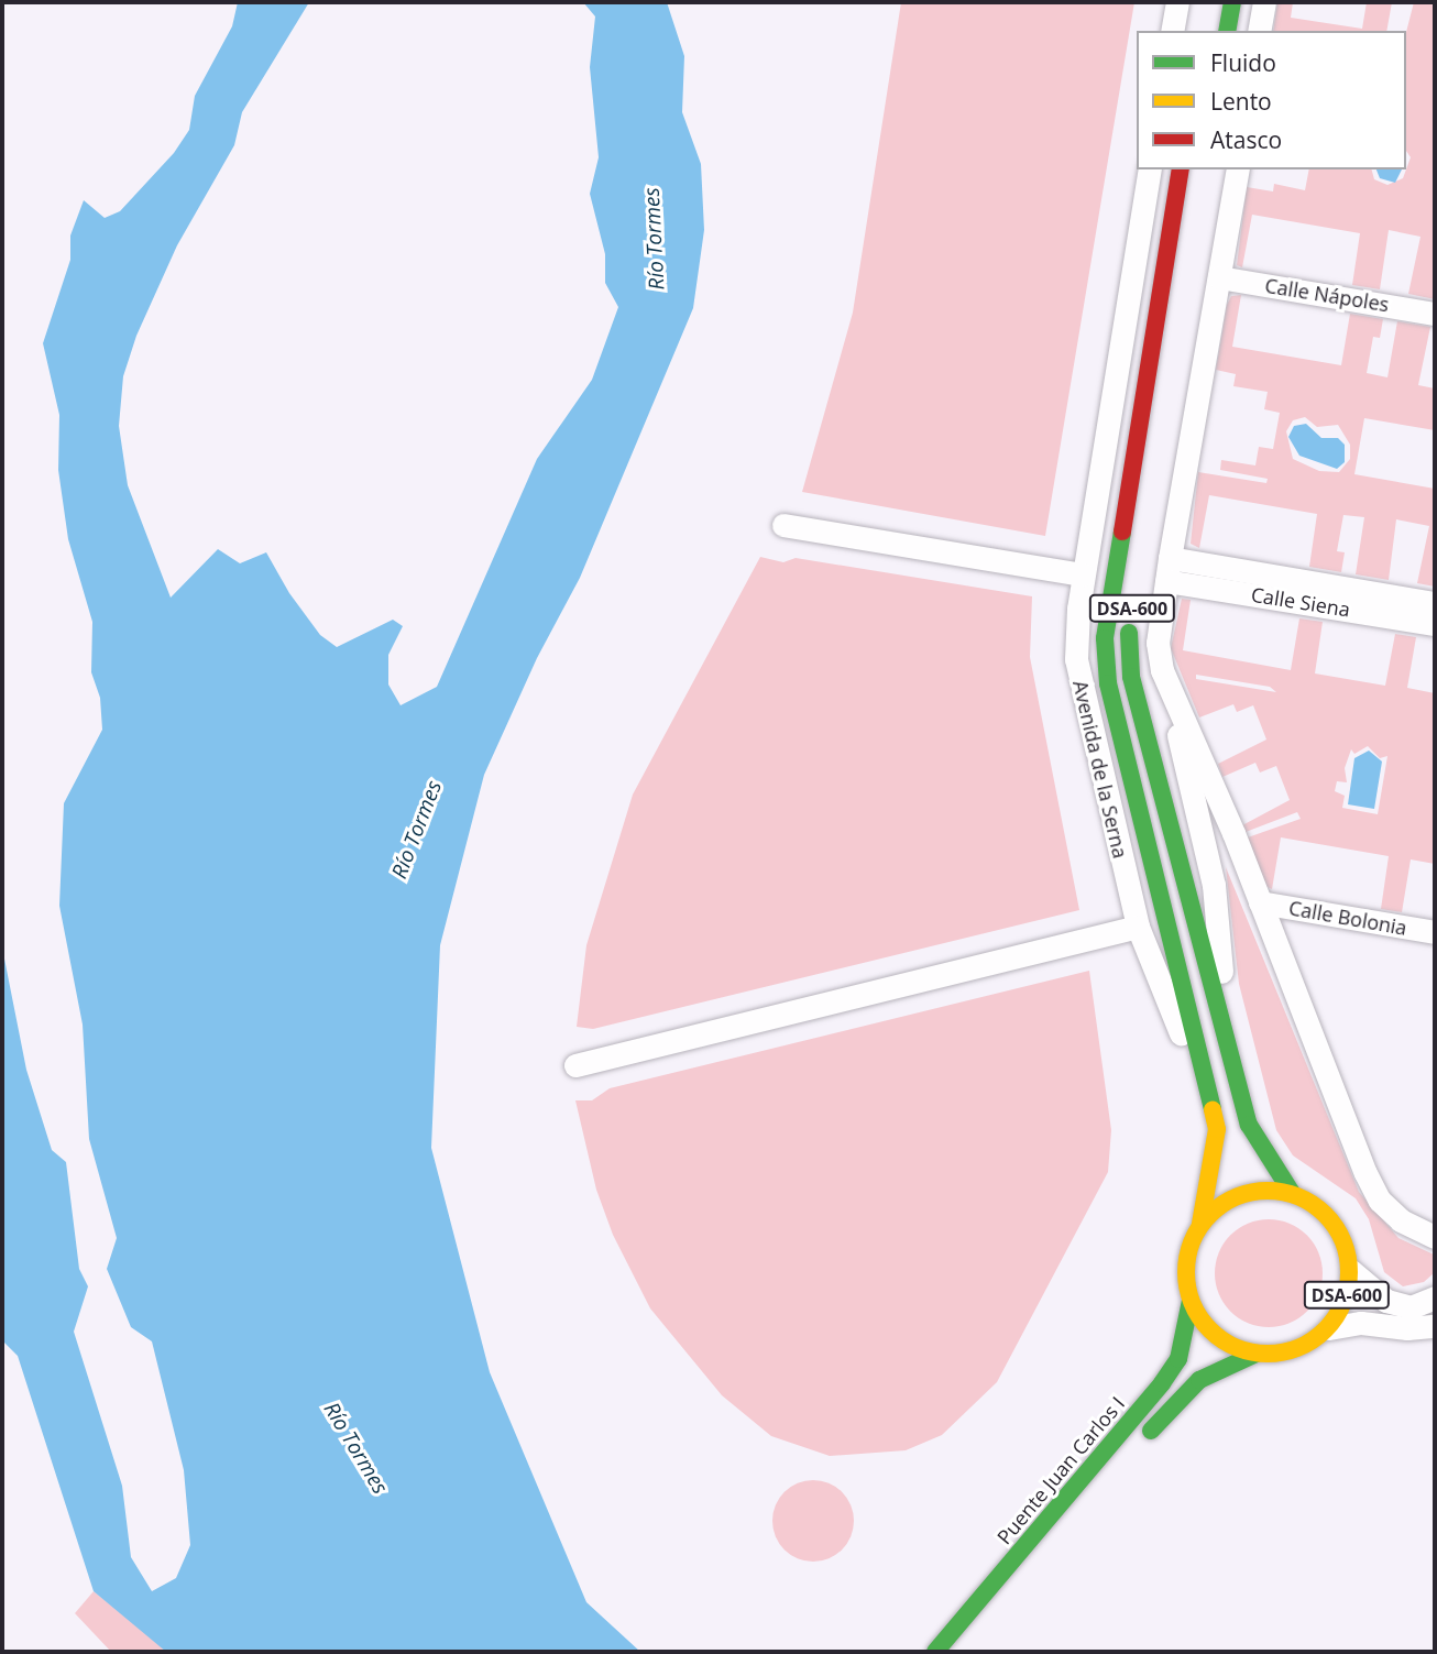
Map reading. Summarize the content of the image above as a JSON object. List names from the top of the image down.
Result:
{
  "streets": {
    "main road": ["DSA-600", "Avenida de la Serna", "Puente Juan Carlos I"],
    "street": ["Calle Nápoles", "Calle Siena", "Calle Bolonia"]
  },
  "crossings": [
    ["DSA-600", "Avenida de la Serna"],
    ["DSA-600", "Puente Juan Carlos I"],
    ["Avenida de la Serna", "Puente Juan Carlos I"]
  ],
  "water": ["Río Tormes"],
  "legend": ["Fluido", "Lento", "Atasco"]
}
